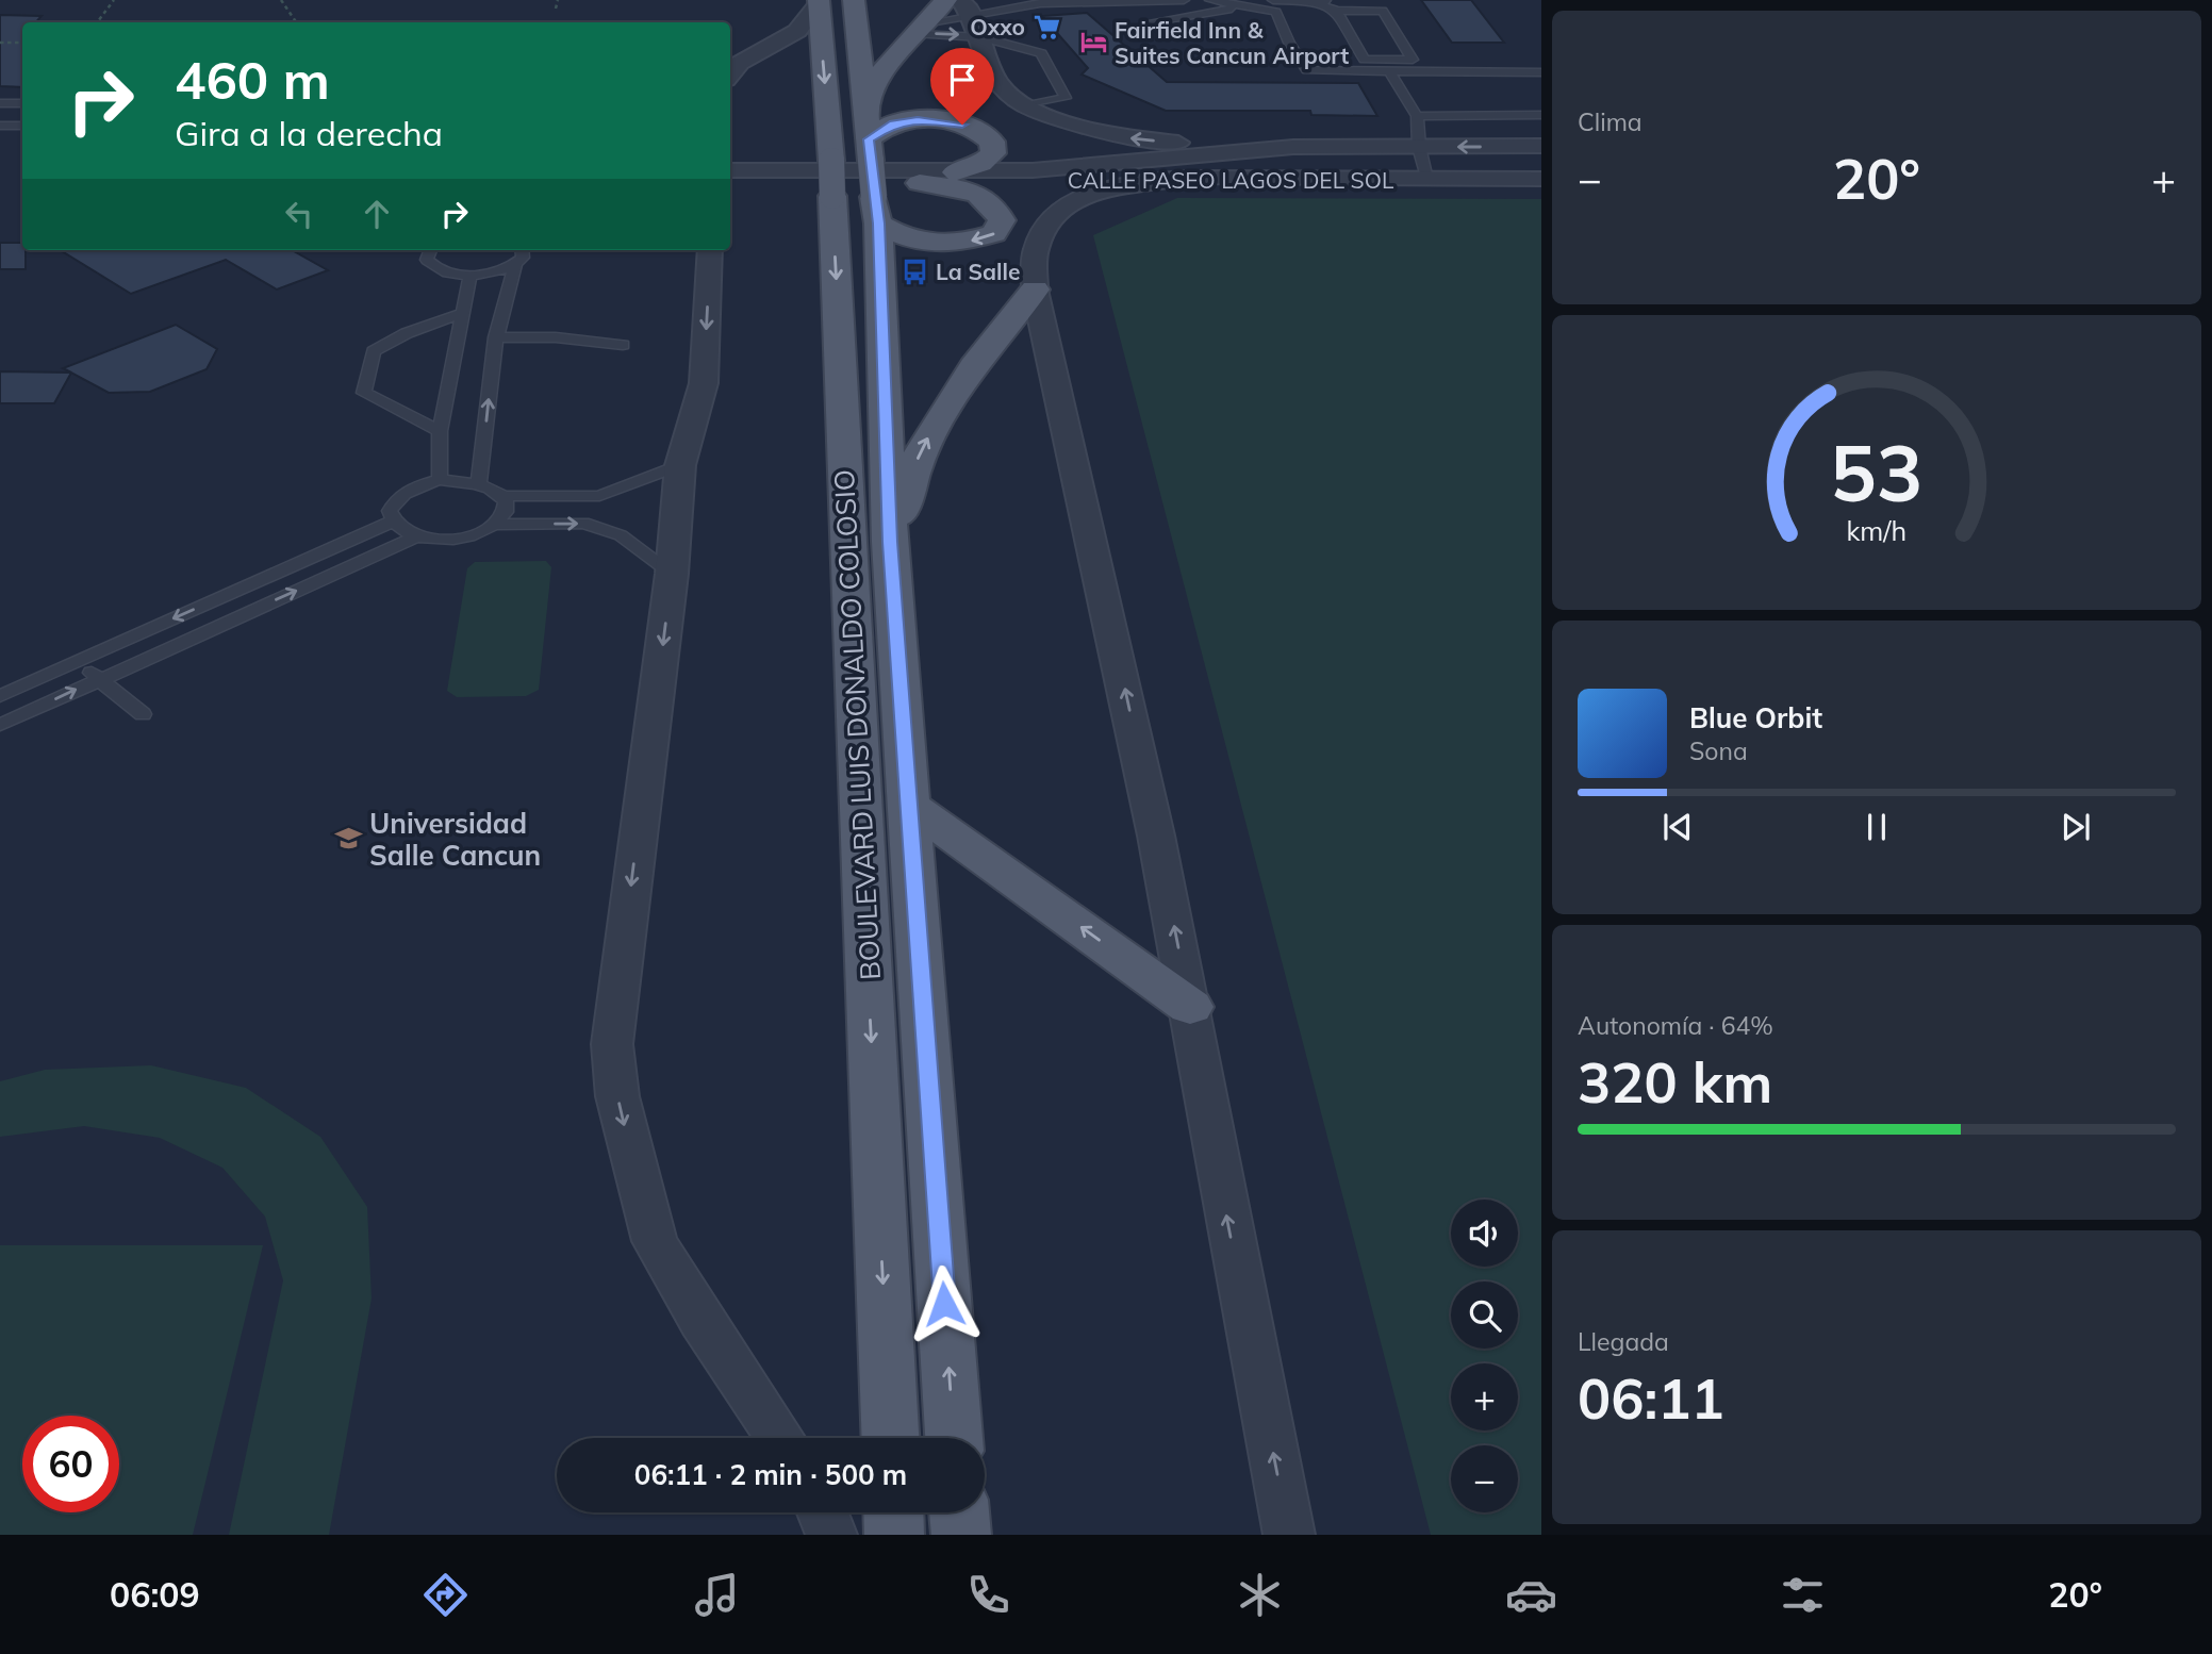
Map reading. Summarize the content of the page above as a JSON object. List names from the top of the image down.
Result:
{
  "streets": {
    "main road": ["BOULEVARD LUIS DONALDO COLOSIO"],
    "street": ["CALLE PASEO LAGOS DEL SOL"]
  },
  "places": {
    "supermarket": ["Oxxo"],
    "hotel": ["Fairfield Inn & Suites Cancun Airport"],
    "bus stop": ["La Salle"],
    "school or university": ["Universidad Salle Cancun"]
  },
  "page": {
    "tile": [
      "Clima",
      ["Autonomía · 64%", "320 km"],
      ["Llegada", "06:11"]
    ],
    "turn": ["460 m", "Gira a la derecha"],
    "heat": ["−", "20°", "+"],
    "song": ["Blue Orbit", "Sona"],
    "map_buttons": ["+", "−"],
    "limit": "60",
    "trip": "06:11 · 2 min · 500 m",
    "tabs": ["06:09", "20°"],
    "gauge": ["53", "km/h"]
  }
}
